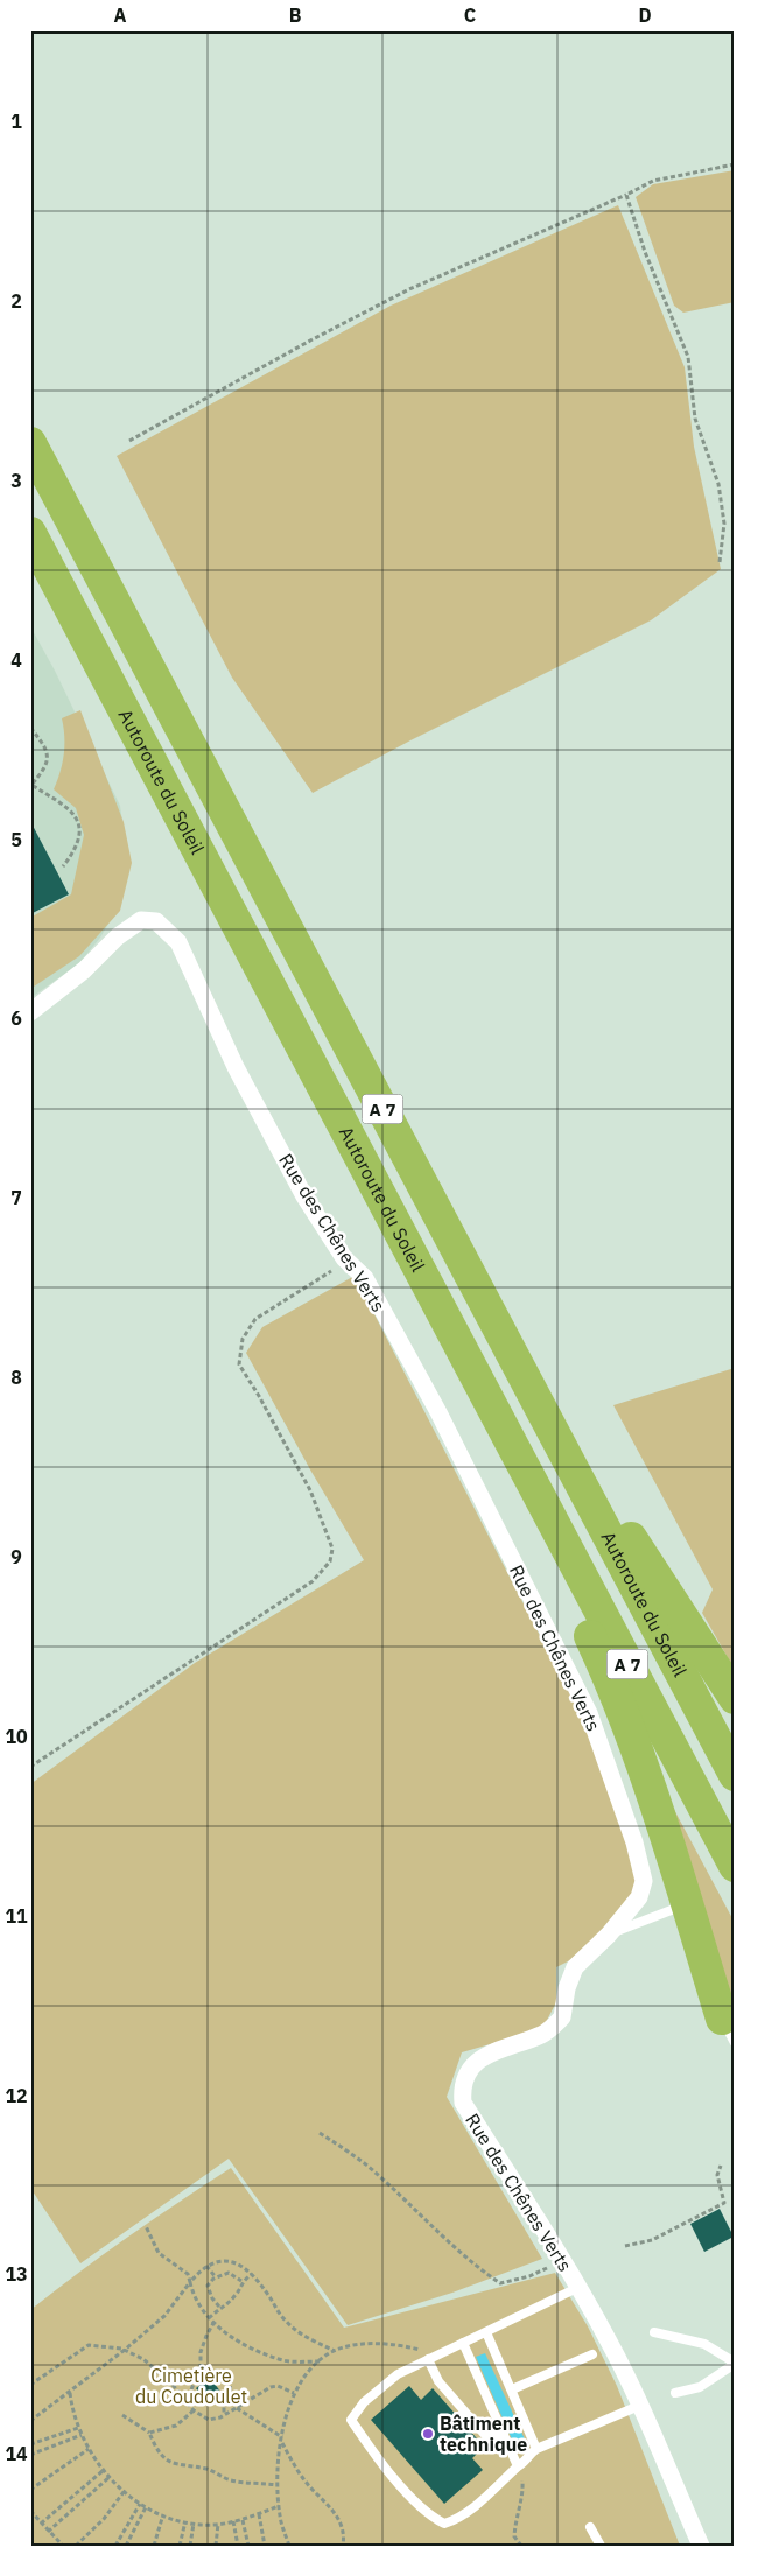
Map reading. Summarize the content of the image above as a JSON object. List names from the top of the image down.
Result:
{
  "streets": {
    "highway": ["Autoroute du Soleil", "A 7"],
    "street": ["Rue des Chênes Verts"]
  },
  "parks": ["Cimetière du Coudoulet"],
  "places": ["Bâtiment technique"],
  "grid": {
    "columns": [
      "A",
      "B",
      "C",
      "D"
    ],
    "rows": [
      "1",
      "2",
      "3",
      "4",
      "5",
      "6",
      "7",
      "8",
      "9",
      "10",
      "11",
      "12",
      "13",
      "14"
    ]
  }
}
